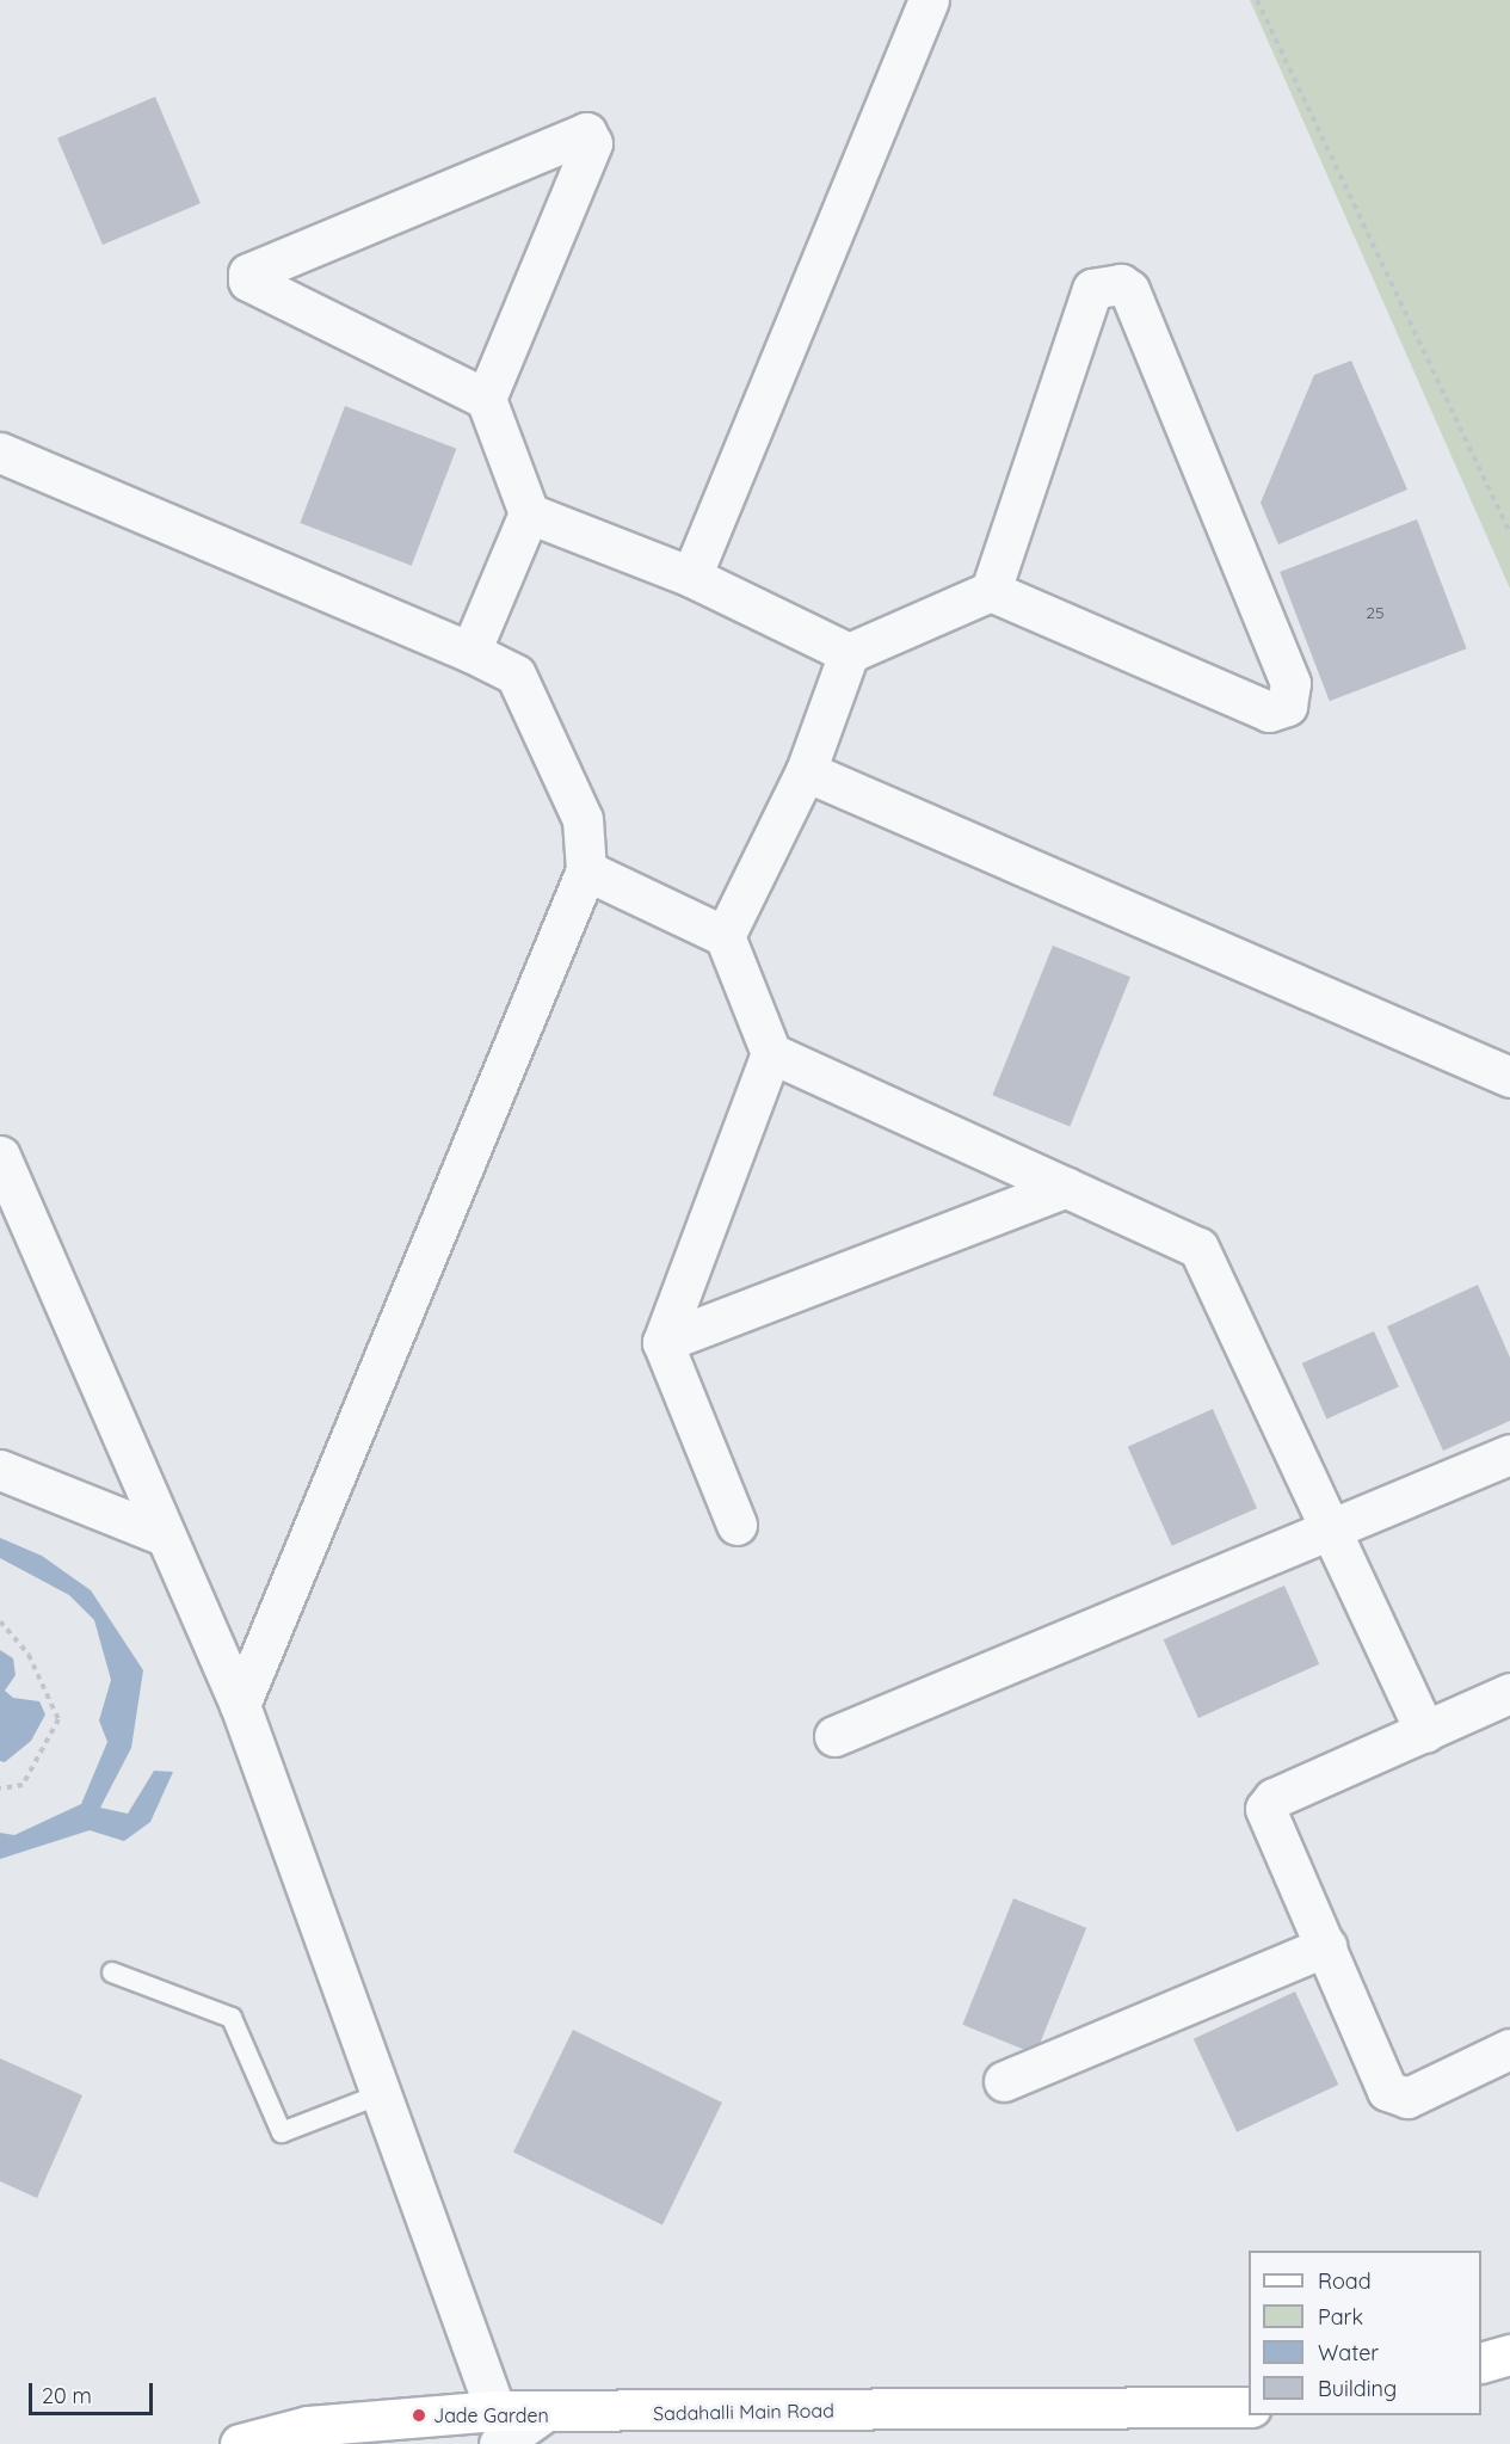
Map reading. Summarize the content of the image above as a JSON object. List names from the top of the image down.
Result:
{
  "streets": {
    "street": ["Sadahalli Main Road"]
  },
  "places": ["Jade Garden"],
  "house_numbers": ["25"],
  "legend": [
    "Road",
    "Park",
    "Water",
    "Building"
  ],
  "scale_bar": "20 m"
}
